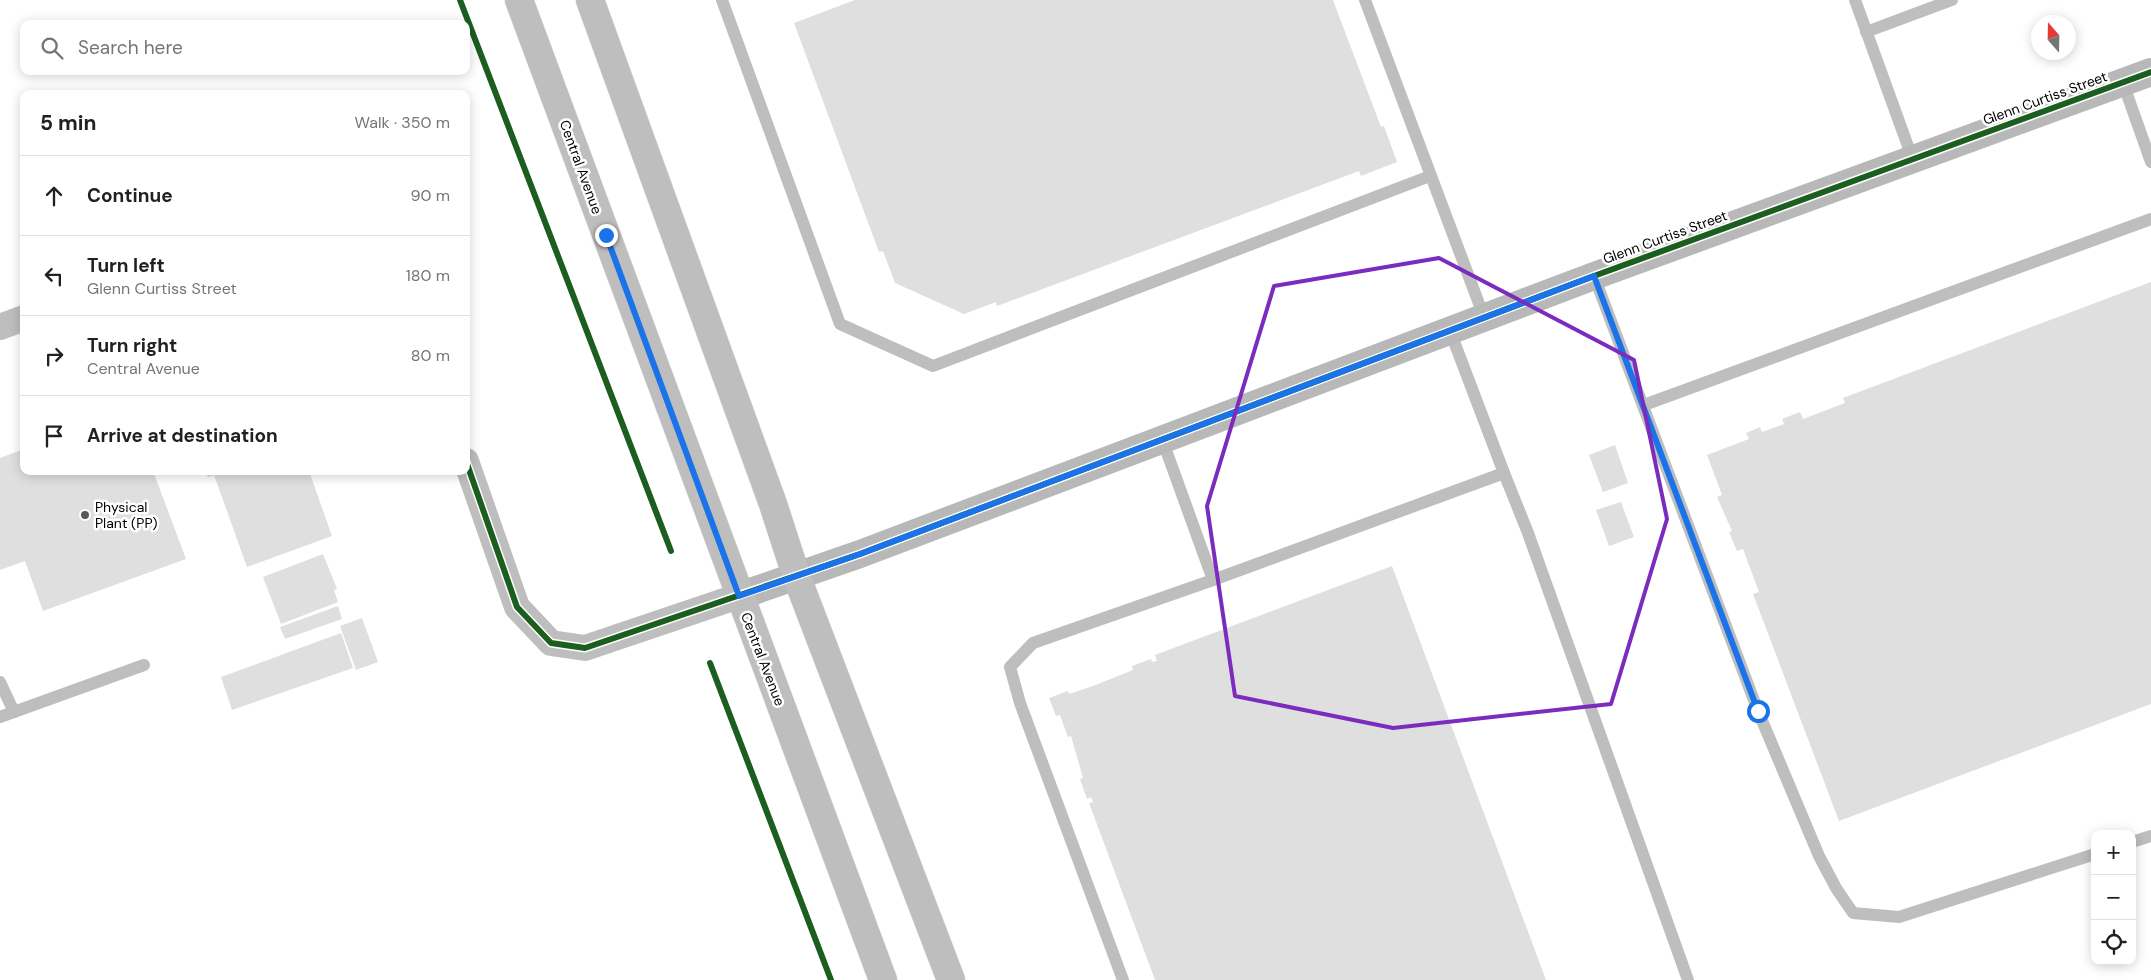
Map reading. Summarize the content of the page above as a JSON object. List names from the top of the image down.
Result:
{
  "streets": {
    "main road": ["Central Avenue"],
    "street": ["Glenn Curtiss Street"]
  },
  "crossings": [
    ["Glenn Curtiss Street", "Central Avenue"]
  ],
  "places": ["Physical Plant (PP)"],
  "north": "top",
  "page": {
    "search": "Search here",
    "heading": ["5 min", "Walk · 350 m"],
    "list": [
      ["Continue", "90 m"],
      ["Turn left", "Glenn Curtiss Street", "180 m"],
      ["Turn right", "Central Avenue", "80 m"],
      "Arrive at destination"
    ],
    "map_buttons": ["+", "−"]
  }
}
